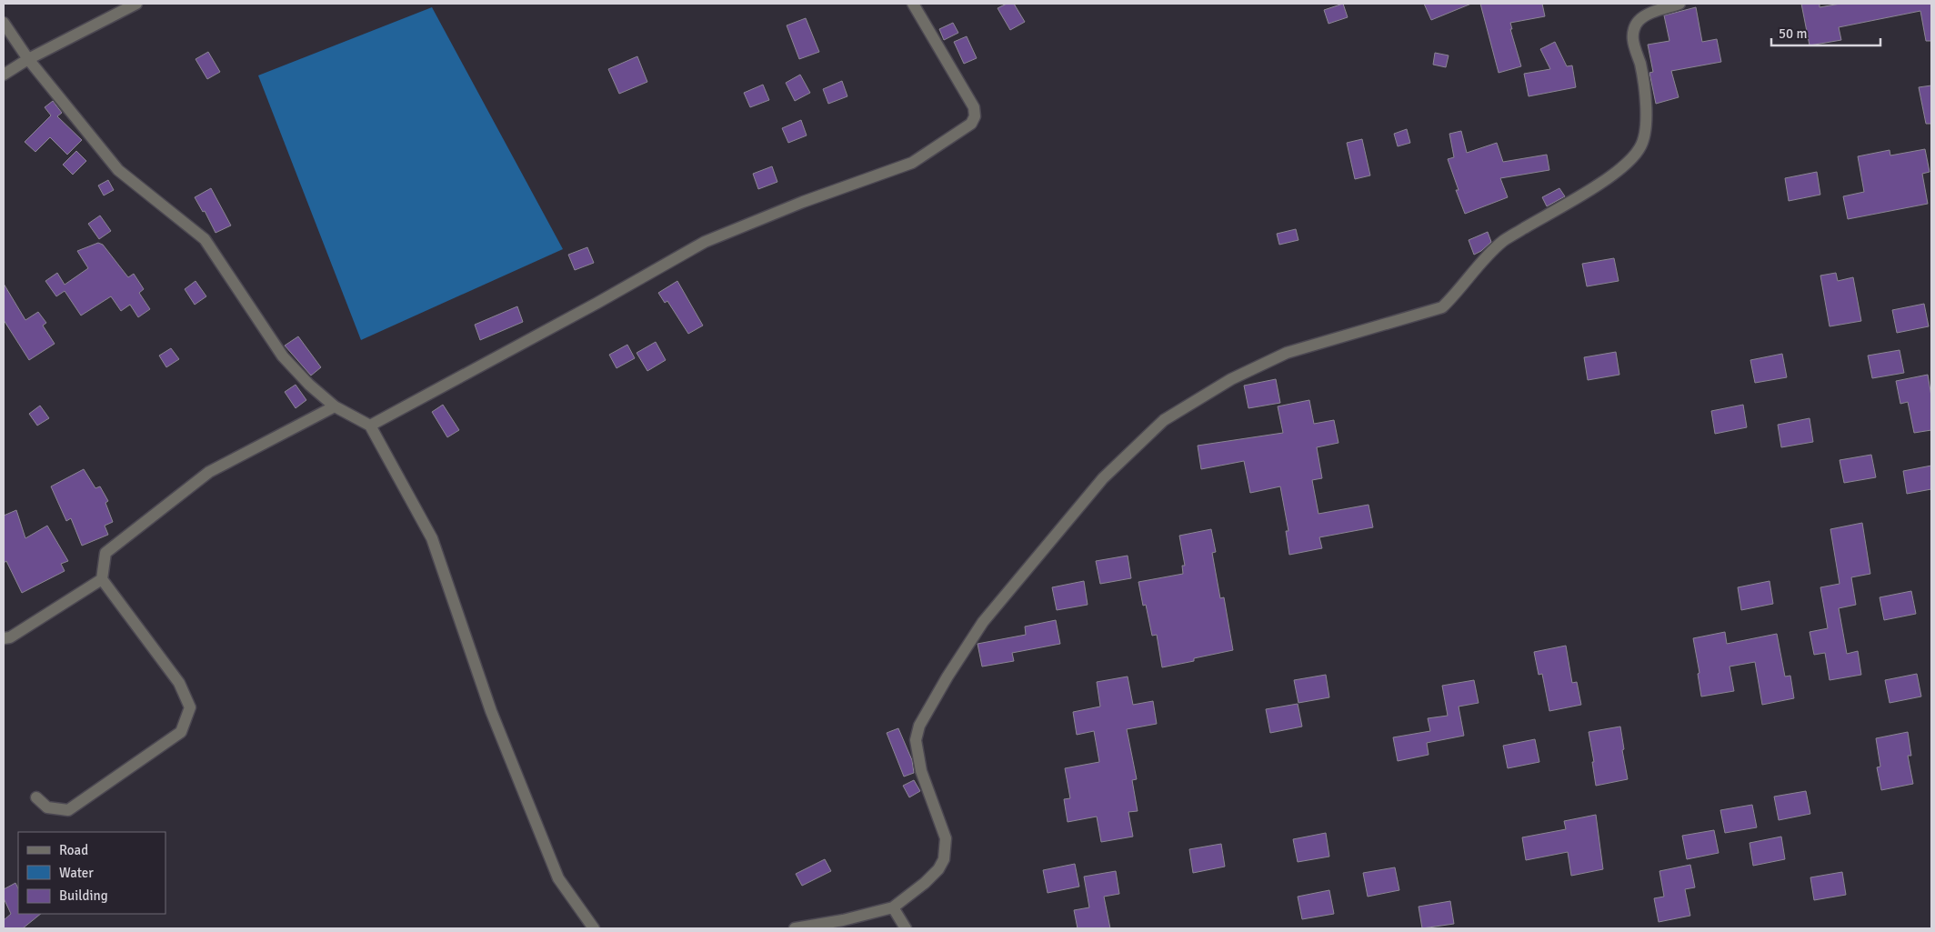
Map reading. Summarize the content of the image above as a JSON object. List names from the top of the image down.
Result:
{
  "legend": ["Road", "Water", "Building"],
  "scale_bar": "50 m"
}
